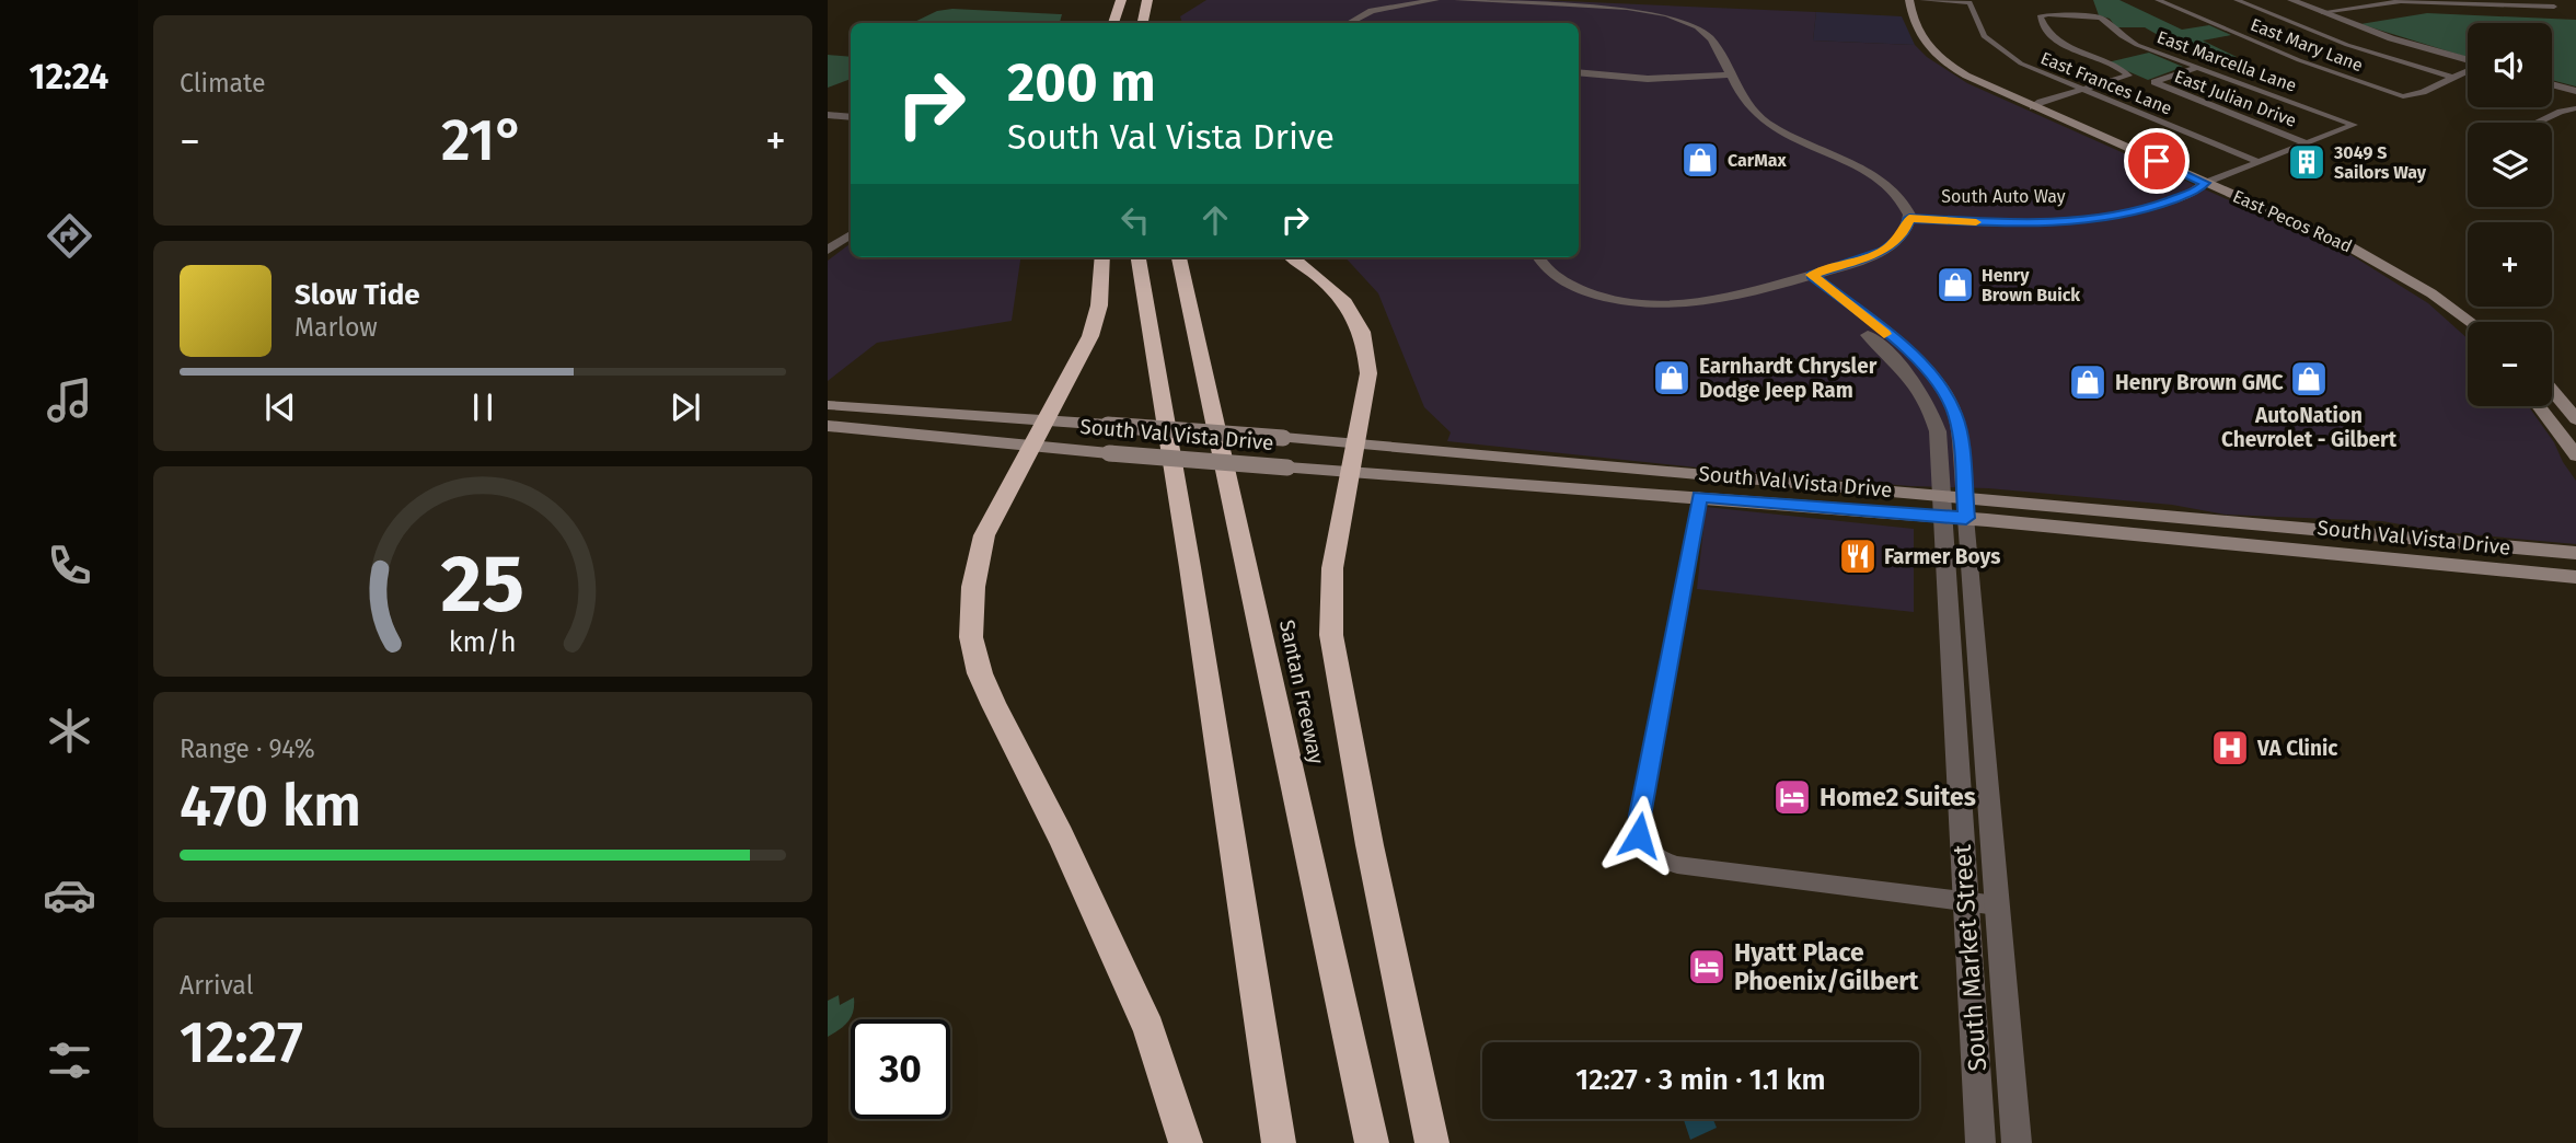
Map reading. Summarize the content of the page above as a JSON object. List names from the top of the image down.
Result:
{
  "streets": {
    "highway": ["Santan Freeway"],
    "main road": ["East Pecos Road", "South Val Vista Drive"],
    "street": [
      "East Mary Lane",
      "East Marcella Lane",
      "East Frances Lane",
      "East Julian Drive",
      "South Auto Way",
      "South Market Street"
    ]
  },
  "crossings": [
    ["East Marcella Lane", "East Frances Lane"],
    ["East Marcella Lane", "East Julian Drive"],
    ["South Auto Way", "East Pecos Road"],
    ["South Val Vista Drive", "South Market Street"]
  ],
  "places": {
    "shop": [
      "CarMax",
      "Henry Brown Buick",
      "Earnhardt Chrysler Dodge Jeep Ram",
      "AutoNation Chevrolet - Gilbert",
      "Henry Brown GMC"
    ],
    "building": ["3049 S Sailors Way"],
    "restaurant": ["Farmer Boys"],
    "hospital": ["VA Clinic"],
    "hotel": ["Home2 Suites", "Hyatt Place Phoenix/Gilbert"]
  },
  "page": {
    "tabs": "12:24",
    "tile": [
      "Climate",
      ["Range · 94%", "470 km"],
      ["Arrival", "12:27"]
    ],
    "map_buttons": ["+", "−"],
    "turn": ["200 m", "South Val Vista Drive"],
    "heat": ["−", "21°", "+"],
    "song": ["Slow Tide", "Marlow"],
    "limit": "30",
    "trip": "12:27 · 3 min · 1.1 km",
    "gauge": ["25", "km/h"]
  }
}
